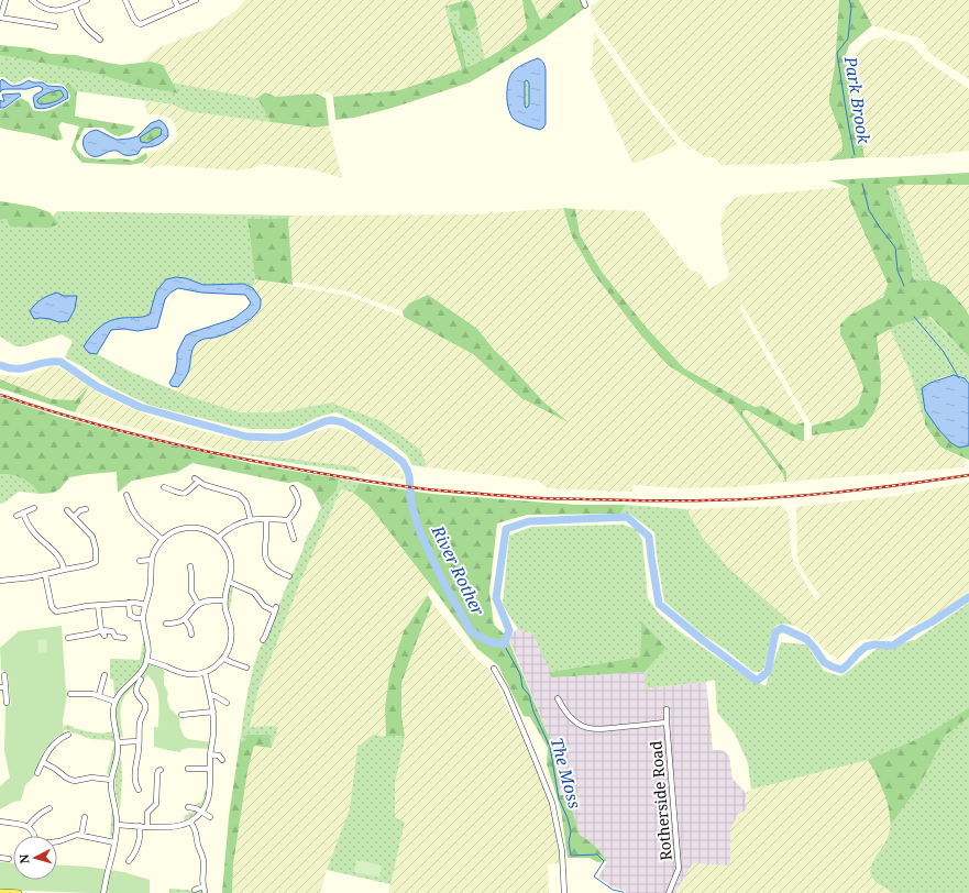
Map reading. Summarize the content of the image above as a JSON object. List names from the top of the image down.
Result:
{
  "streets": {
    "street": ["Rotherside Road"]
  },
  "water": ["Park Brook", "River Rother", "The Moss"],
  "north": "left"
}
